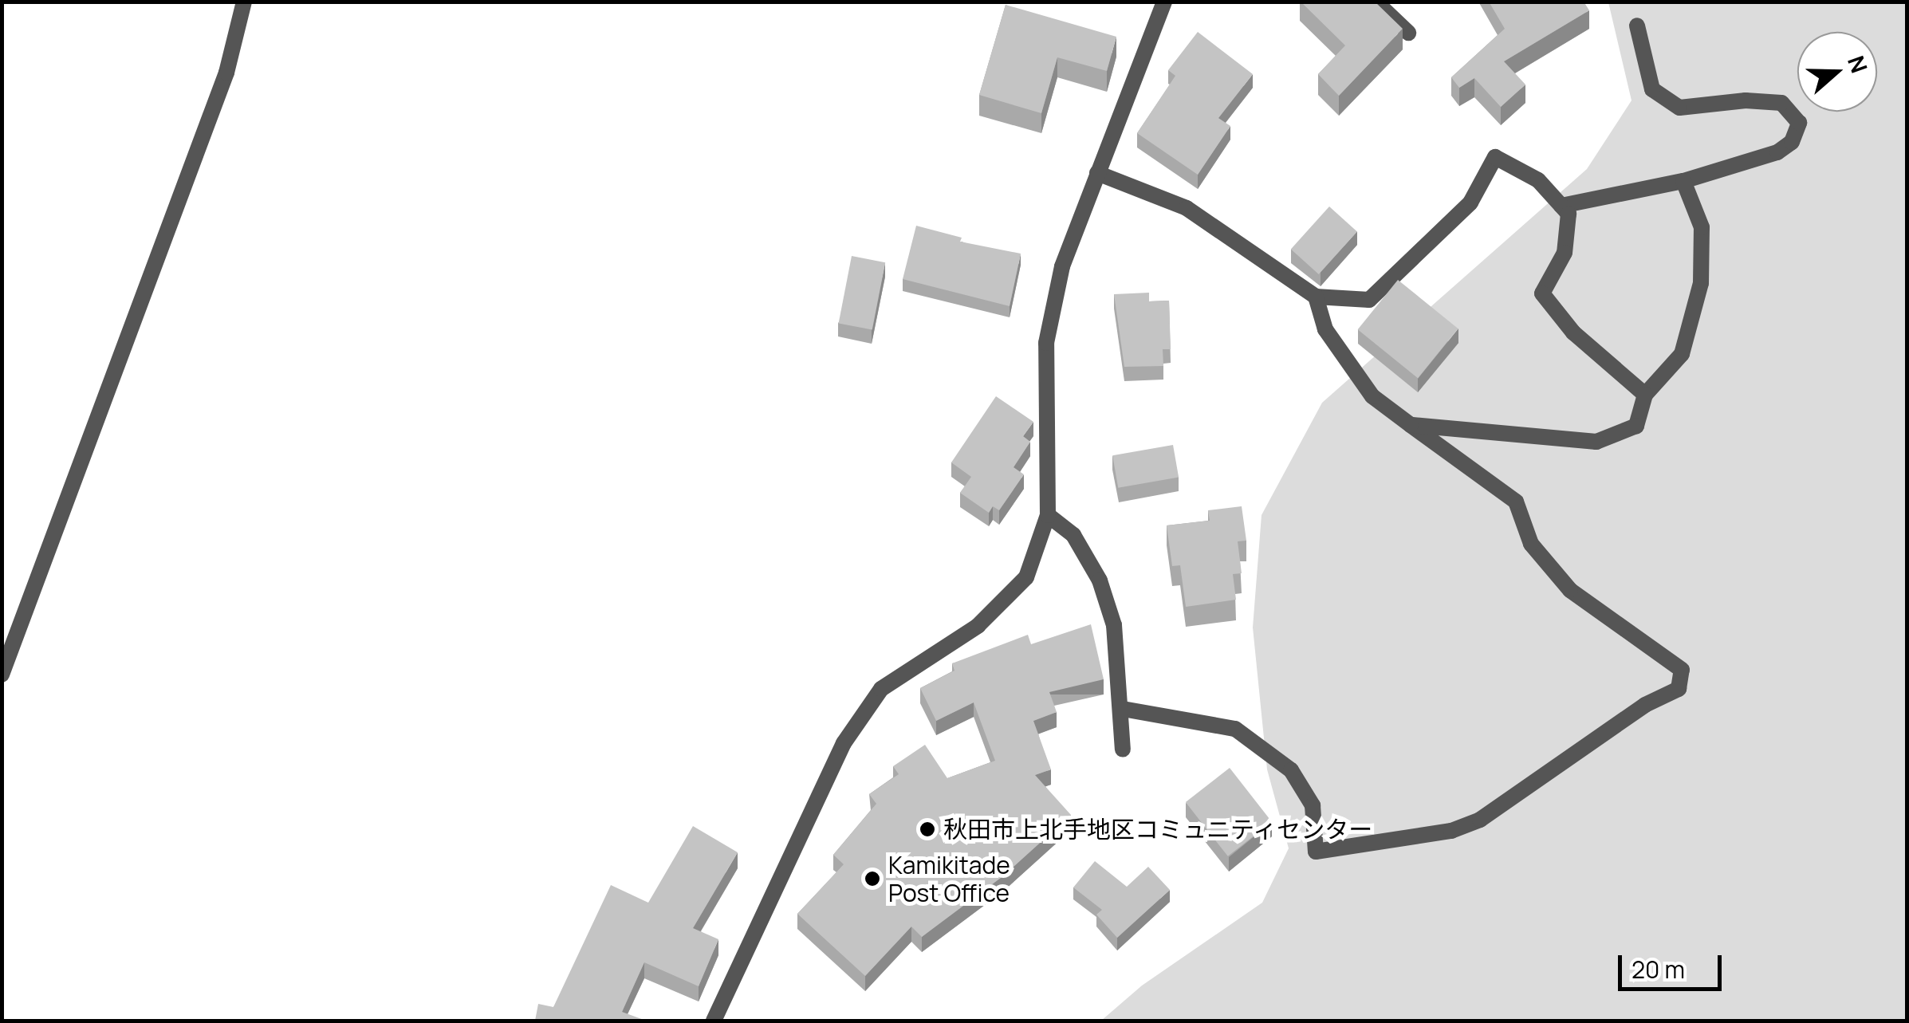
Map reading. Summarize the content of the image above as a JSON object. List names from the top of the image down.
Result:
{
  "places": ["秋田市上北手地区コミュニティセンター", "Kamikitade Post Office"],
  "scale_bar": "20 m",
  "north": "right"
}
